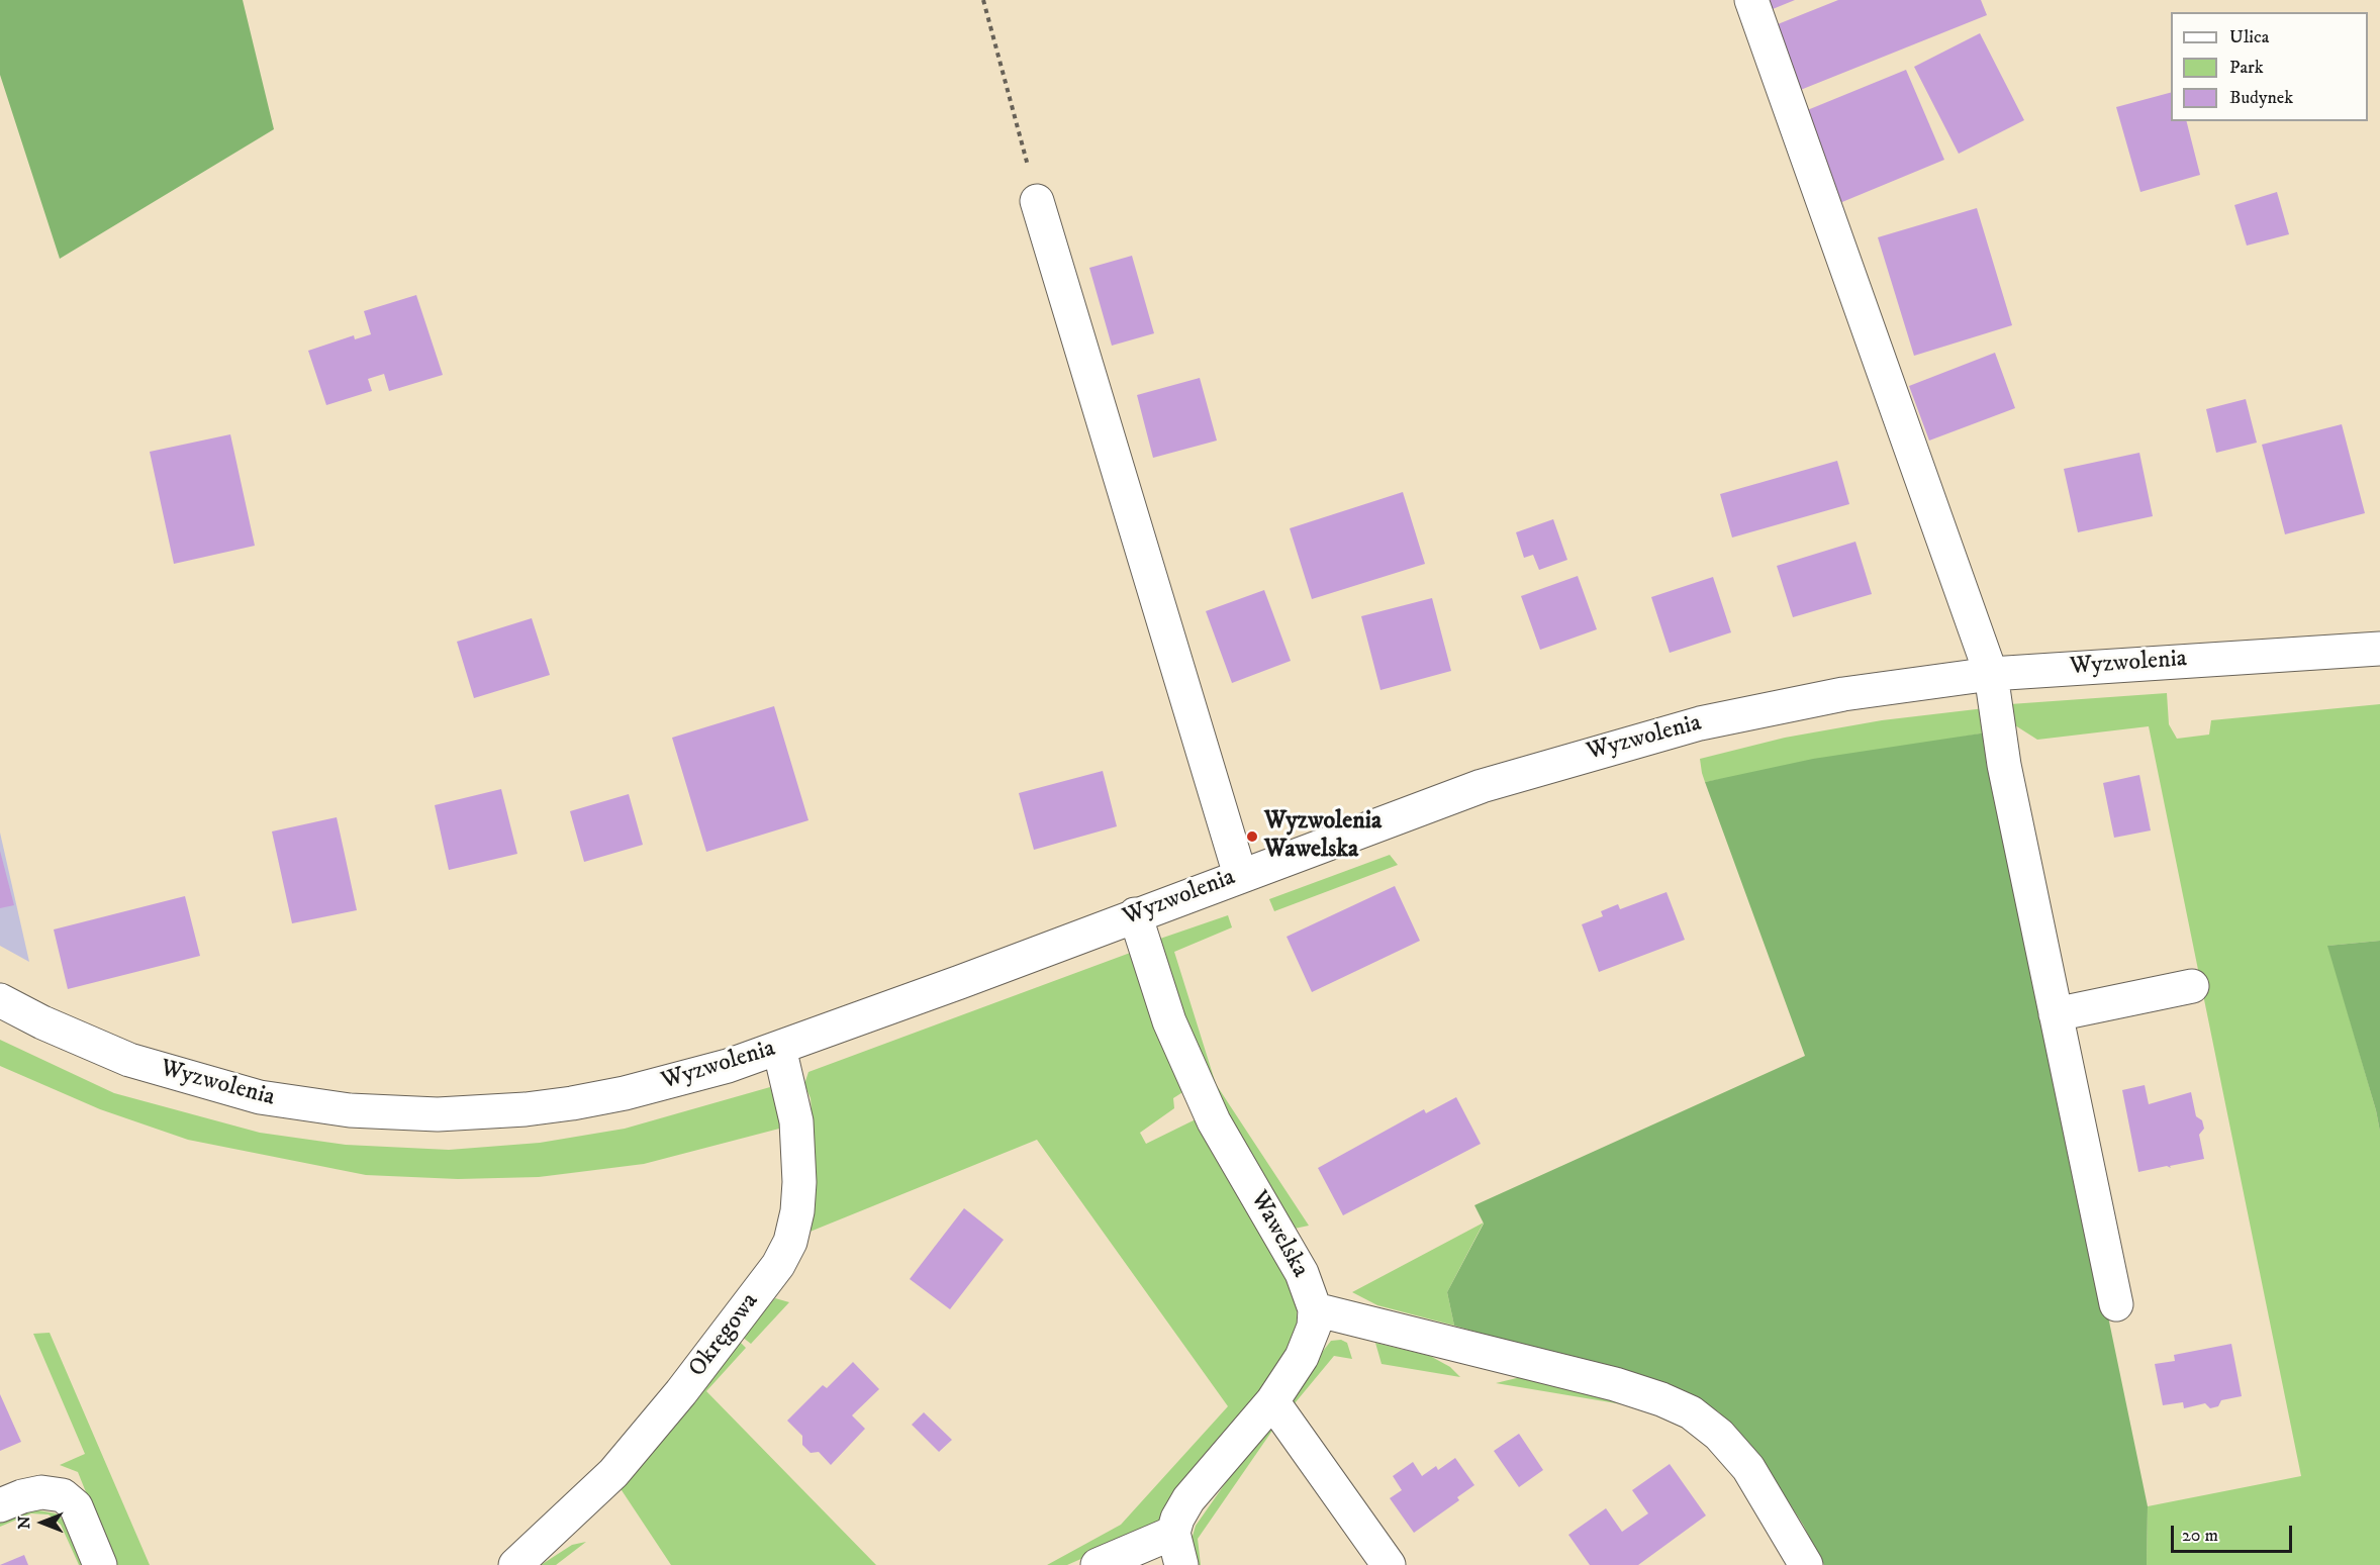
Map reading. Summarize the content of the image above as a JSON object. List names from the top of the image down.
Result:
{
  "streets": {
    "street": ["Wyzwolenia", "Wawelska", "Okręgowa"]
  },
  "crossings": [
    ["Wyzwolenia", "Wawelska"],
    ["Wyzwolenia", "Okręgowa"]
  ],
  "places": ["Wyzwolenia Wawelska"],
  "legend": ["Ulica", "Park", "Budynek"],
  "scale_bar": "20 m",
  "north": "left"
}
